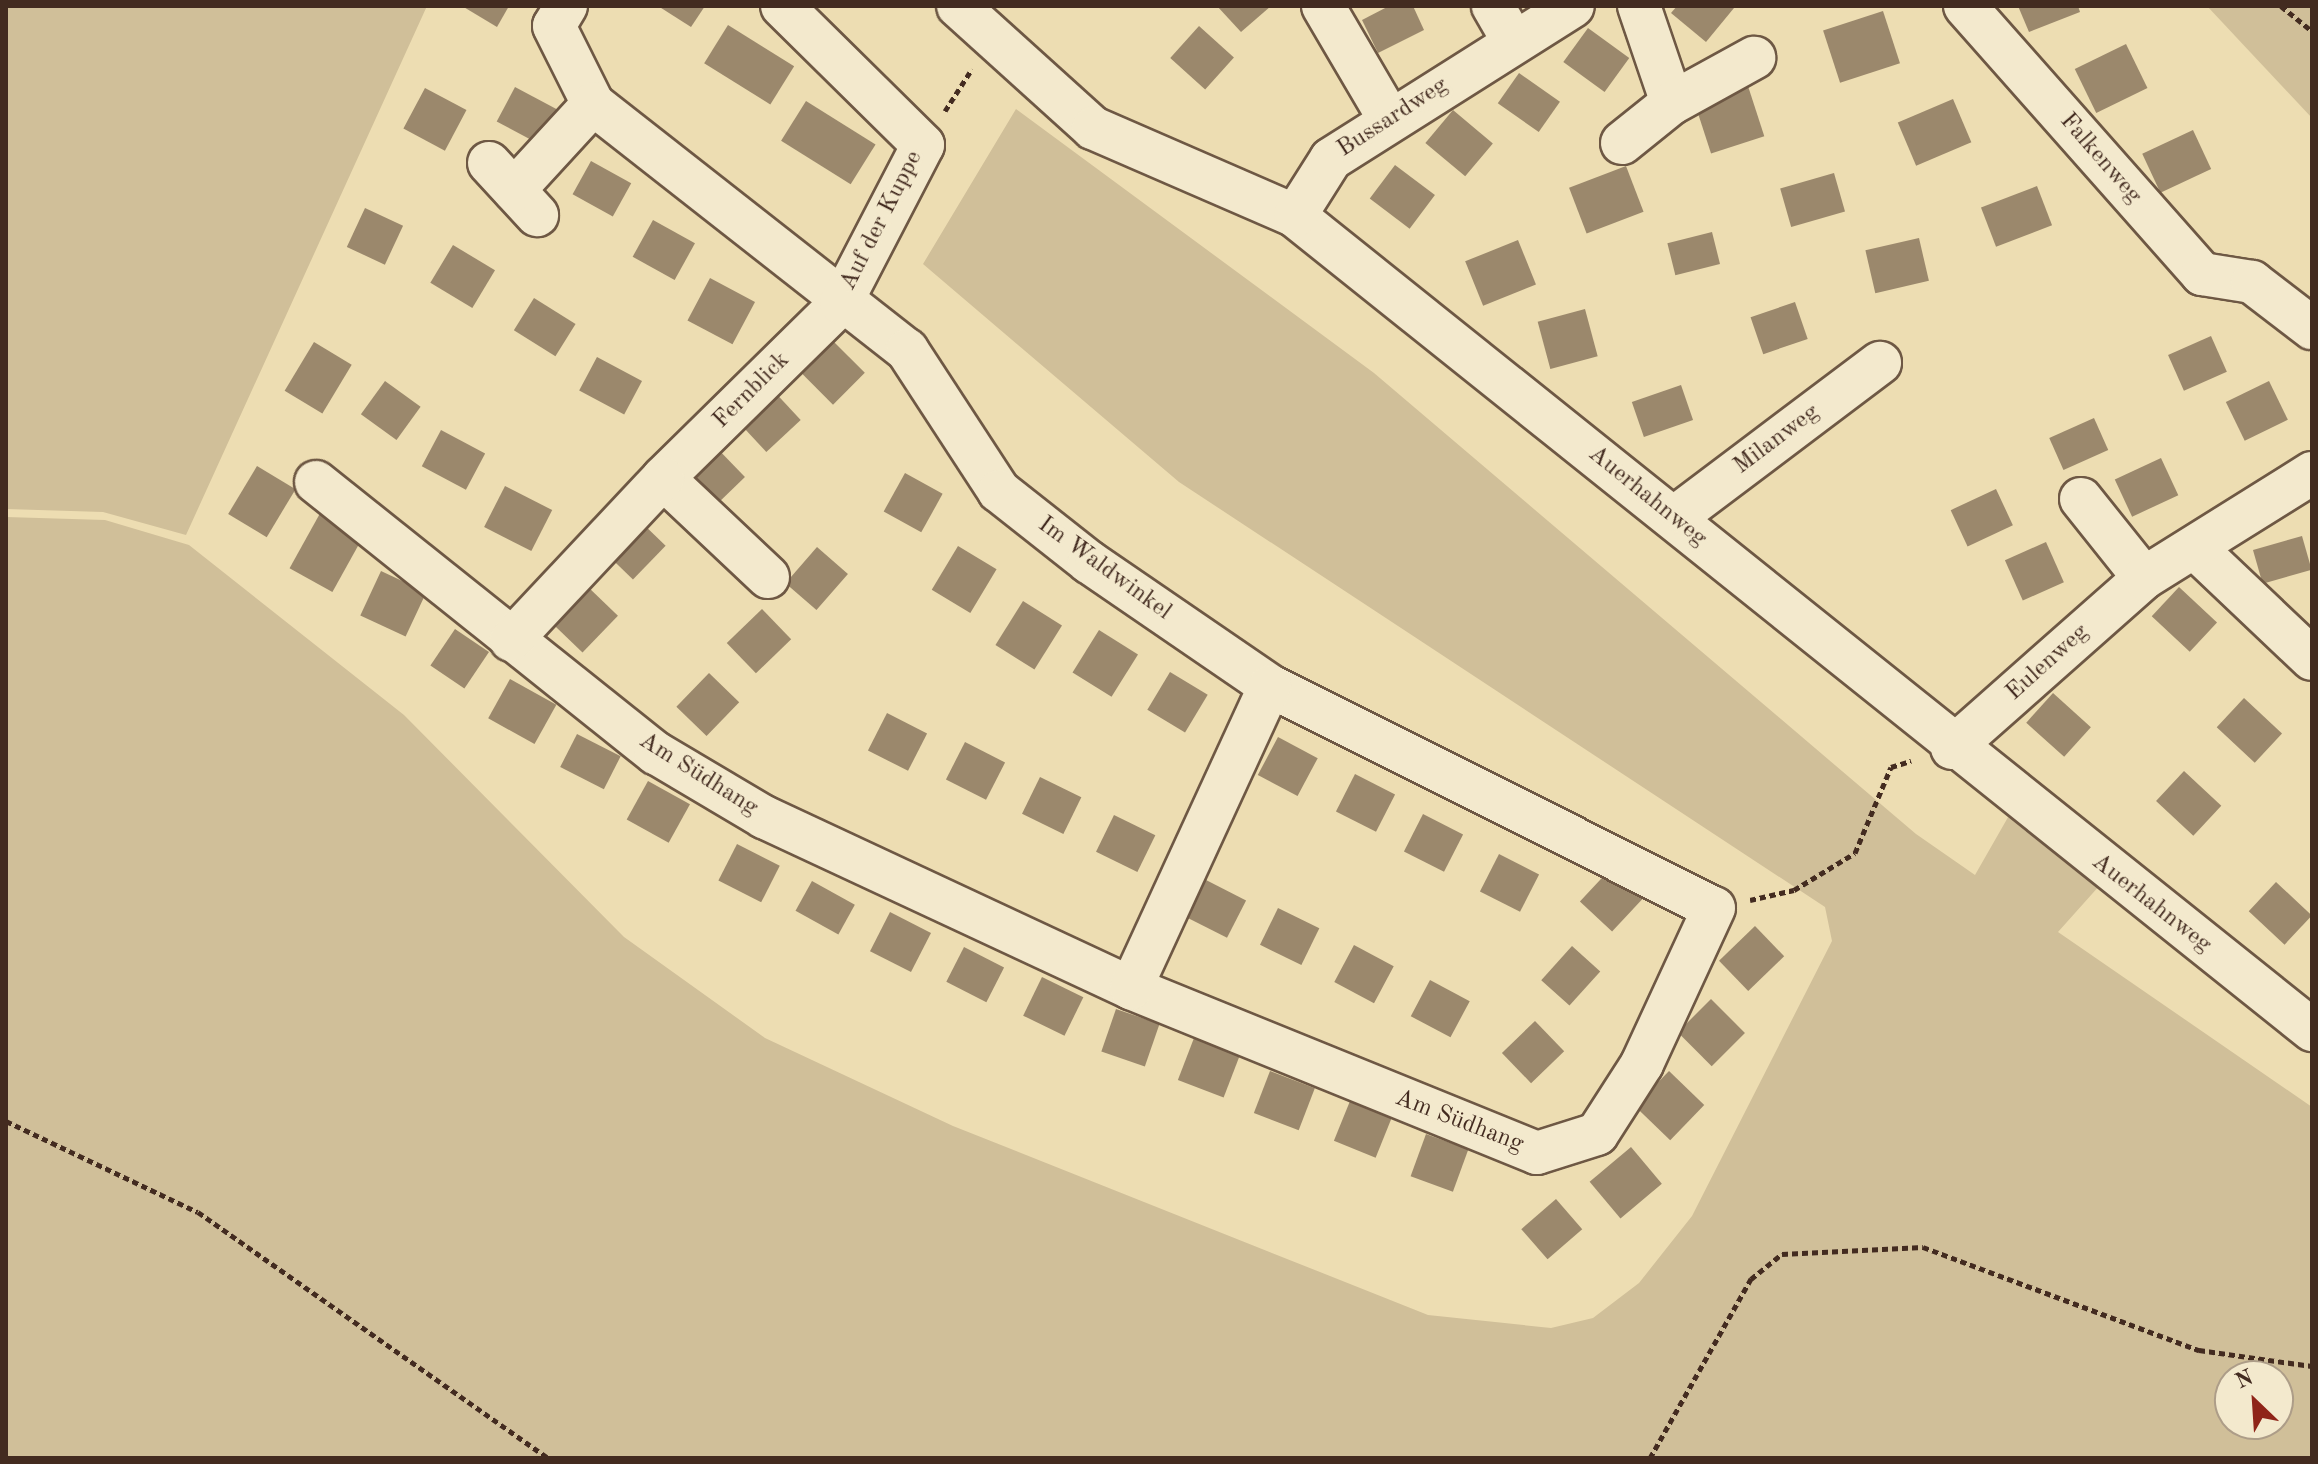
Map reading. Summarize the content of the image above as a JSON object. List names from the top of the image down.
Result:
{
  "streets": {
    "street": [
      "Bussardweg",
      "Falkenweg",
      "Auf der Kuppe",
      "Fernblick",
      "Milanweg",
      "Auerhahnweg",
      "Im Waldwinkel",
      "Eulenweg",
      "Am Südhang"
    ]
  },
  "crossings": [
    ["Bussardweg", "Auerhahnweg"],
    ["Auf der Kuppe", "Fernblick"],
    ["Auf der Kuppe", "Im Waldwinkel"],
    ["Fernblick", "Im Waldwinkel"],
    ["Fernblick", "Am Südhang"],
    ["Milanweg", "Auerhahnweg"],
    ["Auerhahnweg", "Eulenweg"],
    ["Im Waldwinkel", "Am Südhang"]
  ],
  "north": "top left"
}
